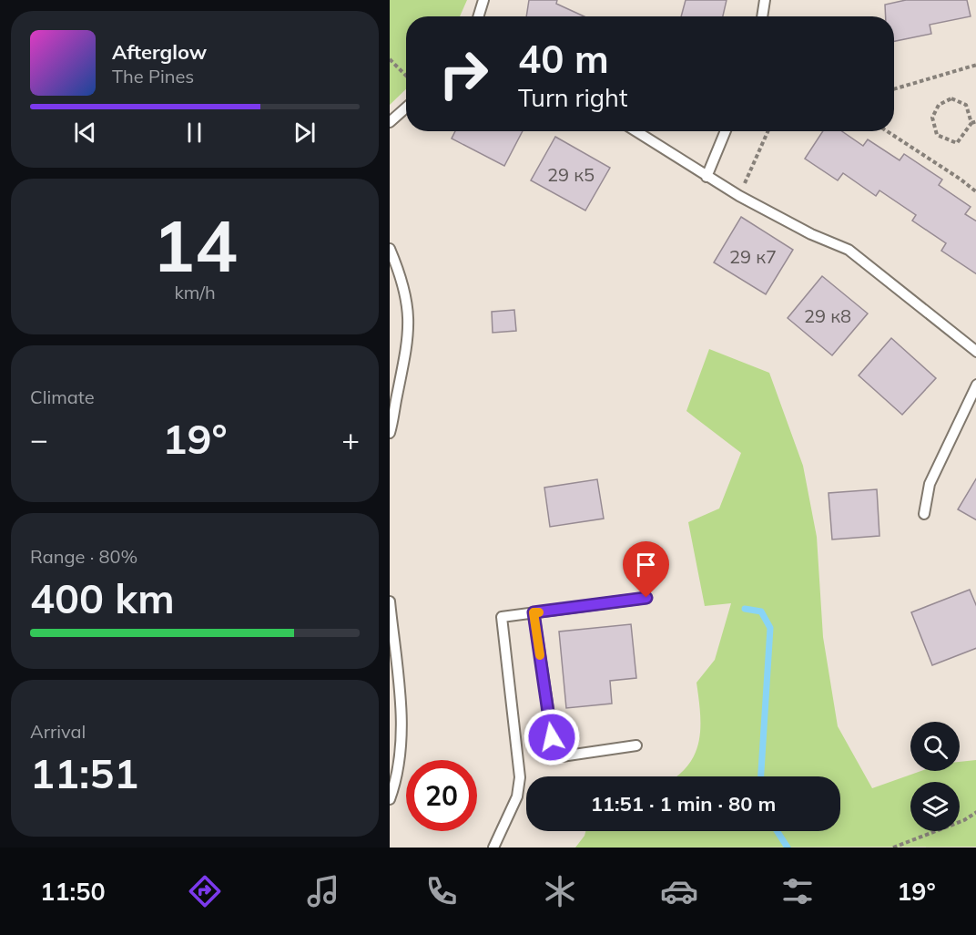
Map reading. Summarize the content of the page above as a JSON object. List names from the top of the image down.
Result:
{
  "house_numbers": ["29 к5", "29 к7", "29 к8"],
  "page": {
    "turn": ["40 m", "Turn right"],
    "song": ["Afterglow", "The Pines"],
    "tile": [
      ["14", "km/h"],
      "Climate",
      ["Range · 80%", "400 km"],
      ["Arrival", "11:51"]
    ],
    "heat": ["−", "19°", "+"],
    "limit": "20",
    "trip": "11:51 · 1 min · 80 m",
    "tabs": ["11:50", "19°"]
  }
}
